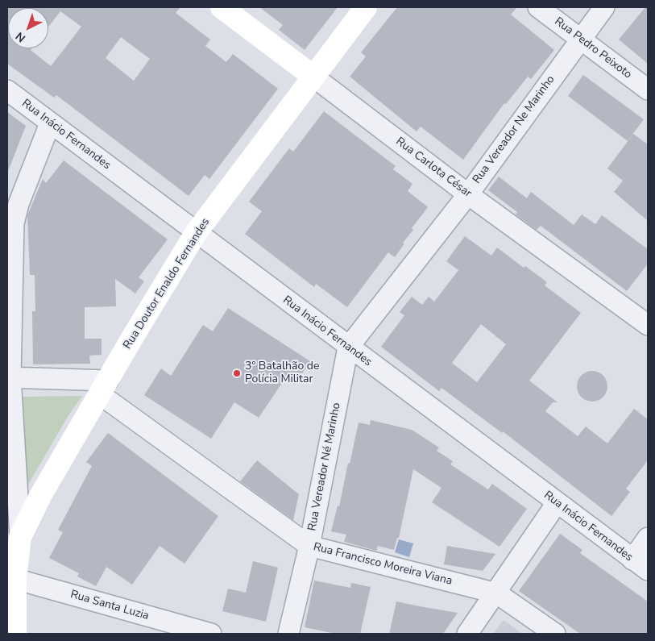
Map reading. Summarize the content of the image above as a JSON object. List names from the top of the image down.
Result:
{
  "streets": {
    "main road": ["Rua Carlota César", "Rua Doutor Enaldo Fernandes"],
    "street": [
      "Rua Pedro Peixoto",
      "Rua Vereador Ne Marinho",
      "Rua Inácio Fernandes",
      "Rua Vereador Né Marinho",
      "Rua Francisco Moreira Viana",
      "Rua Santa Luzia"
    ]
  },
  "crossings": [
    ["Rua Pedro Peixoto", "Rua Vereador Ne Marinho"],
    ["Rua Vereador Ne Marinho", "Rua Inácio Fernandes"],
    ["Rua Vereador Ne Marinho", "Rua Carlota César"],
    ["Rua Vereador Ne Marinho", "Rua Vereador Né Marinho"],
    ["Rua Inácio Fernandes", "Rua Doutor Enaldo Fernandes"],
    ["Rua Inácio Fernandes", "Rua Vereador Né Marinho"],
    ["Rua Carlota César", "Rua Doutor Enaldo Fernandes"],
    ["Rua Doutor Enaldo Fernandes", "Rua Francisco Moreira Viana"],
    ["Rua Doutor Enaldo Fernandes", "Rua Santa Luzia"],
    ["Rua Vereador Né Marinho", "Rua Francisco Moreira Viana"]
  ],
  "places": ["3º Batalhão de Polícia Militar"],
  "north": "bottom left"
}
